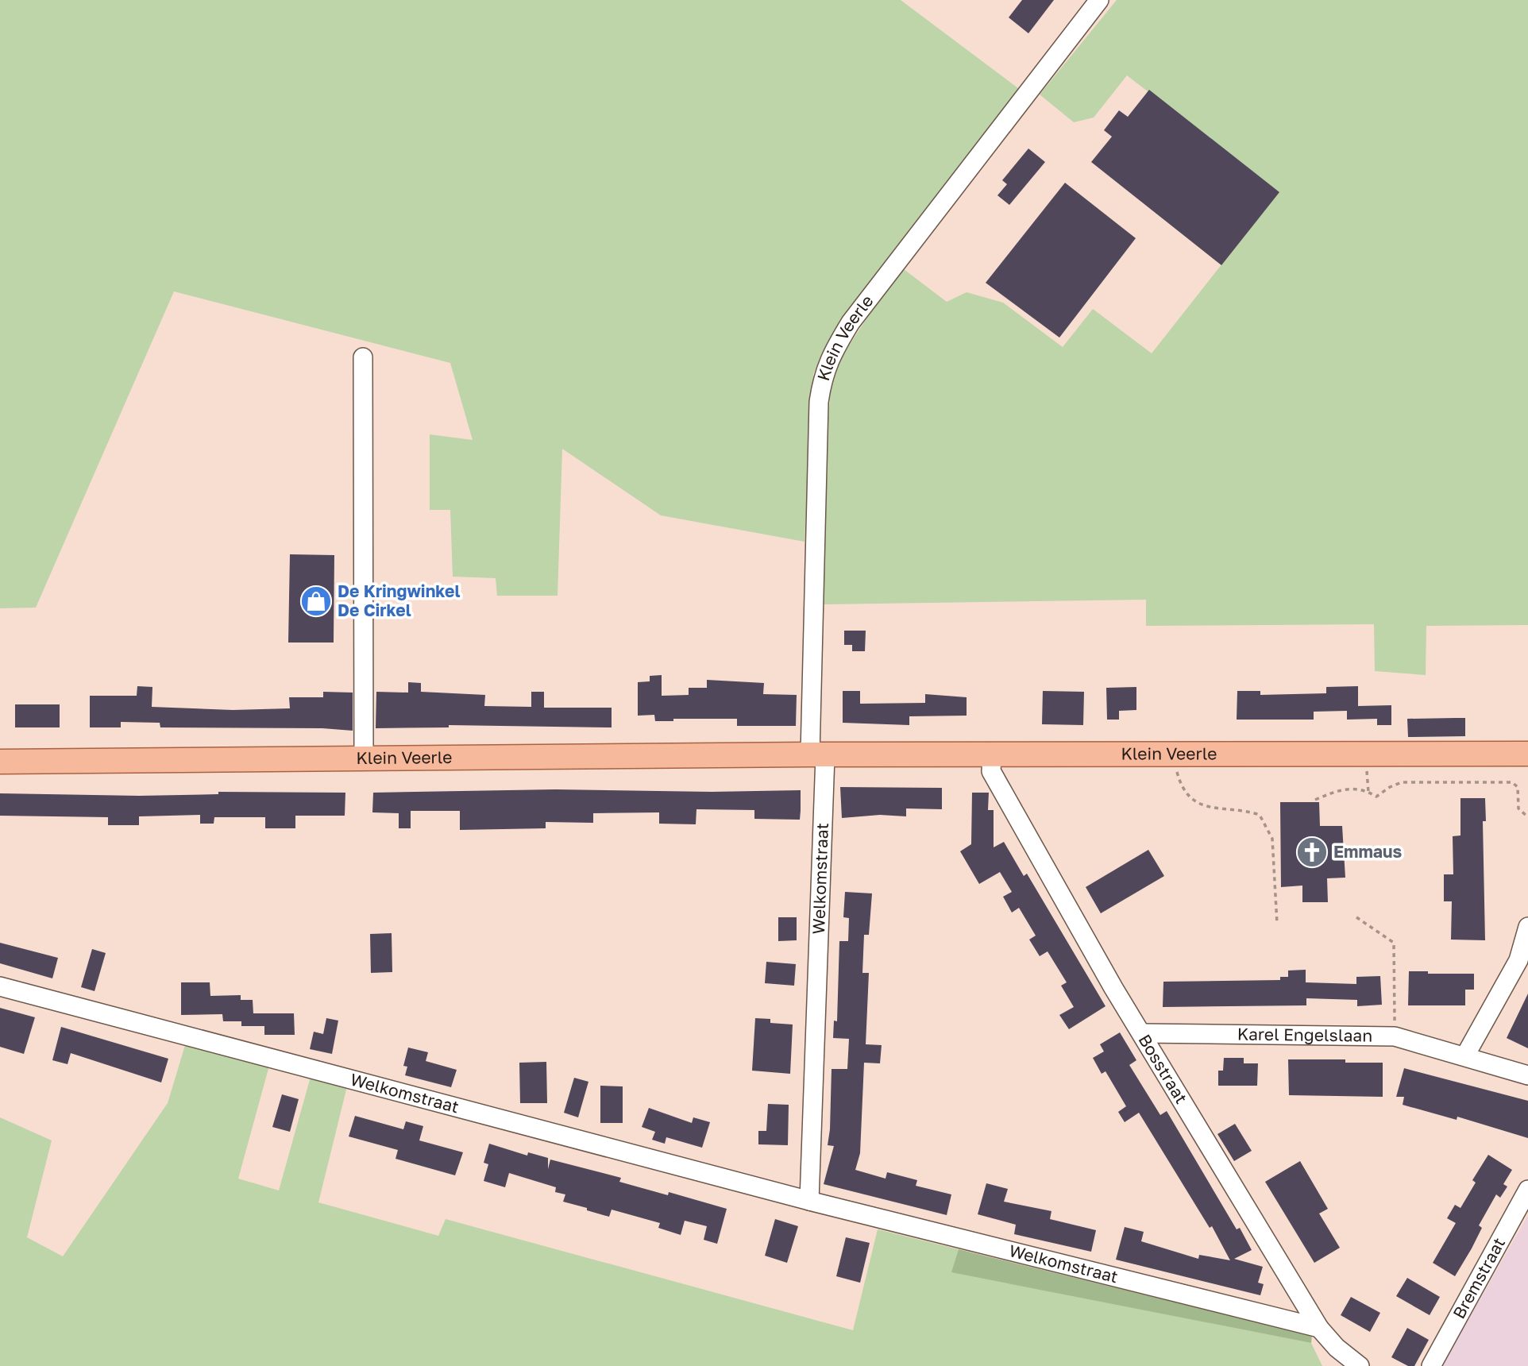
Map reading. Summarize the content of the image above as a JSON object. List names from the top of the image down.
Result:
{
  "streets": {
    "main road": ["Klein Veerle"],
    "street": [
      "Welkomstraat",
      "Karel Engelslaan",
      "Bosstraat",
      "Bremstraat"
    ]
  },
  "crossings": [
    ["Klein Veerle", "Welkomstraat"],
    ["Klein Veerle", "Bosstraat"],
    ["Welkomstraat", "Bosstraat"],
    ["Karel Engelslaan", "Bosstraat"]
  ],
  "places": {
    "shop": ["De Kringwinkel De Cirkel"],
    "church": ["Emmaus"]
  }
}
